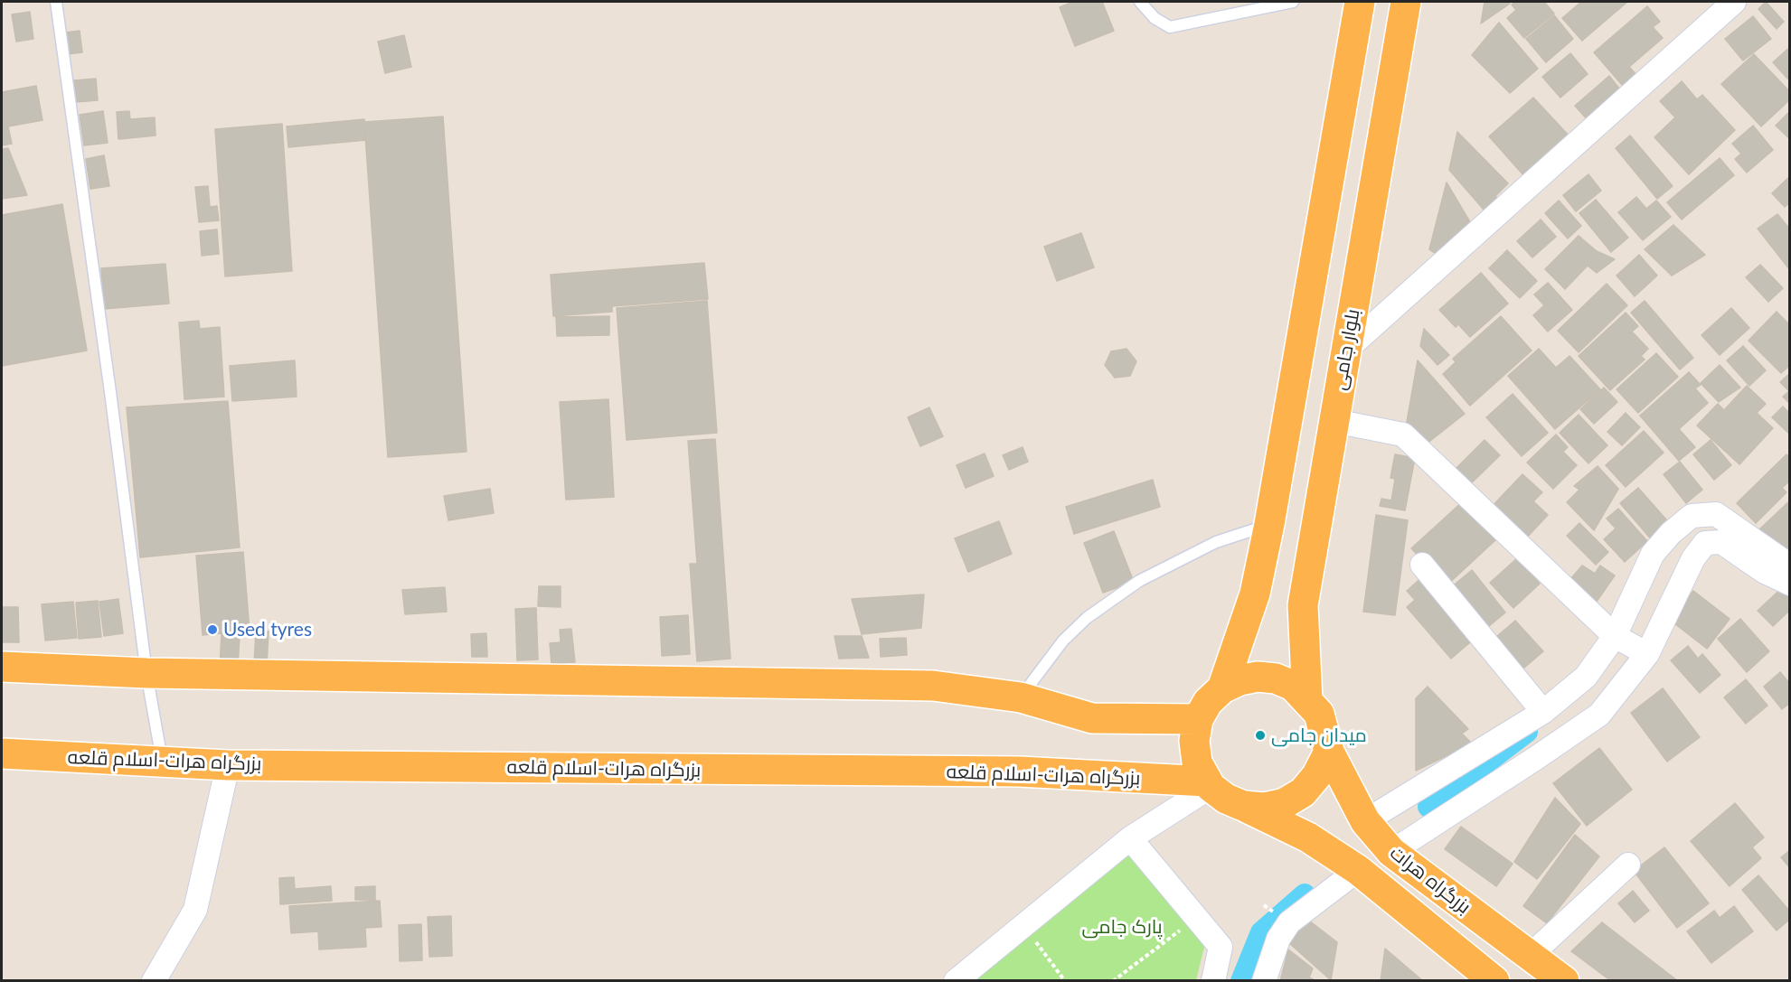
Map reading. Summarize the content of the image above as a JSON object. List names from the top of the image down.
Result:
{
  "streets": {
    "highway": ["بلوار جامی", "بزرگراه هرات-اسلام قلعه", "بزرگراه هرات"]
  },
  "crossings": [
    ["بلوار جامی", "بزرگراه هرات-اسلام قلعه"],
    ["بلوار جامی", "بزرگراه هرات"],
    ["بزرگراه هرات-اسلام قلعه", "بزرگراه هرات"]
  ],
  "parks": ["پارک جامی"],
  "places": ["Used tyres", "میدان جامی"]
}
